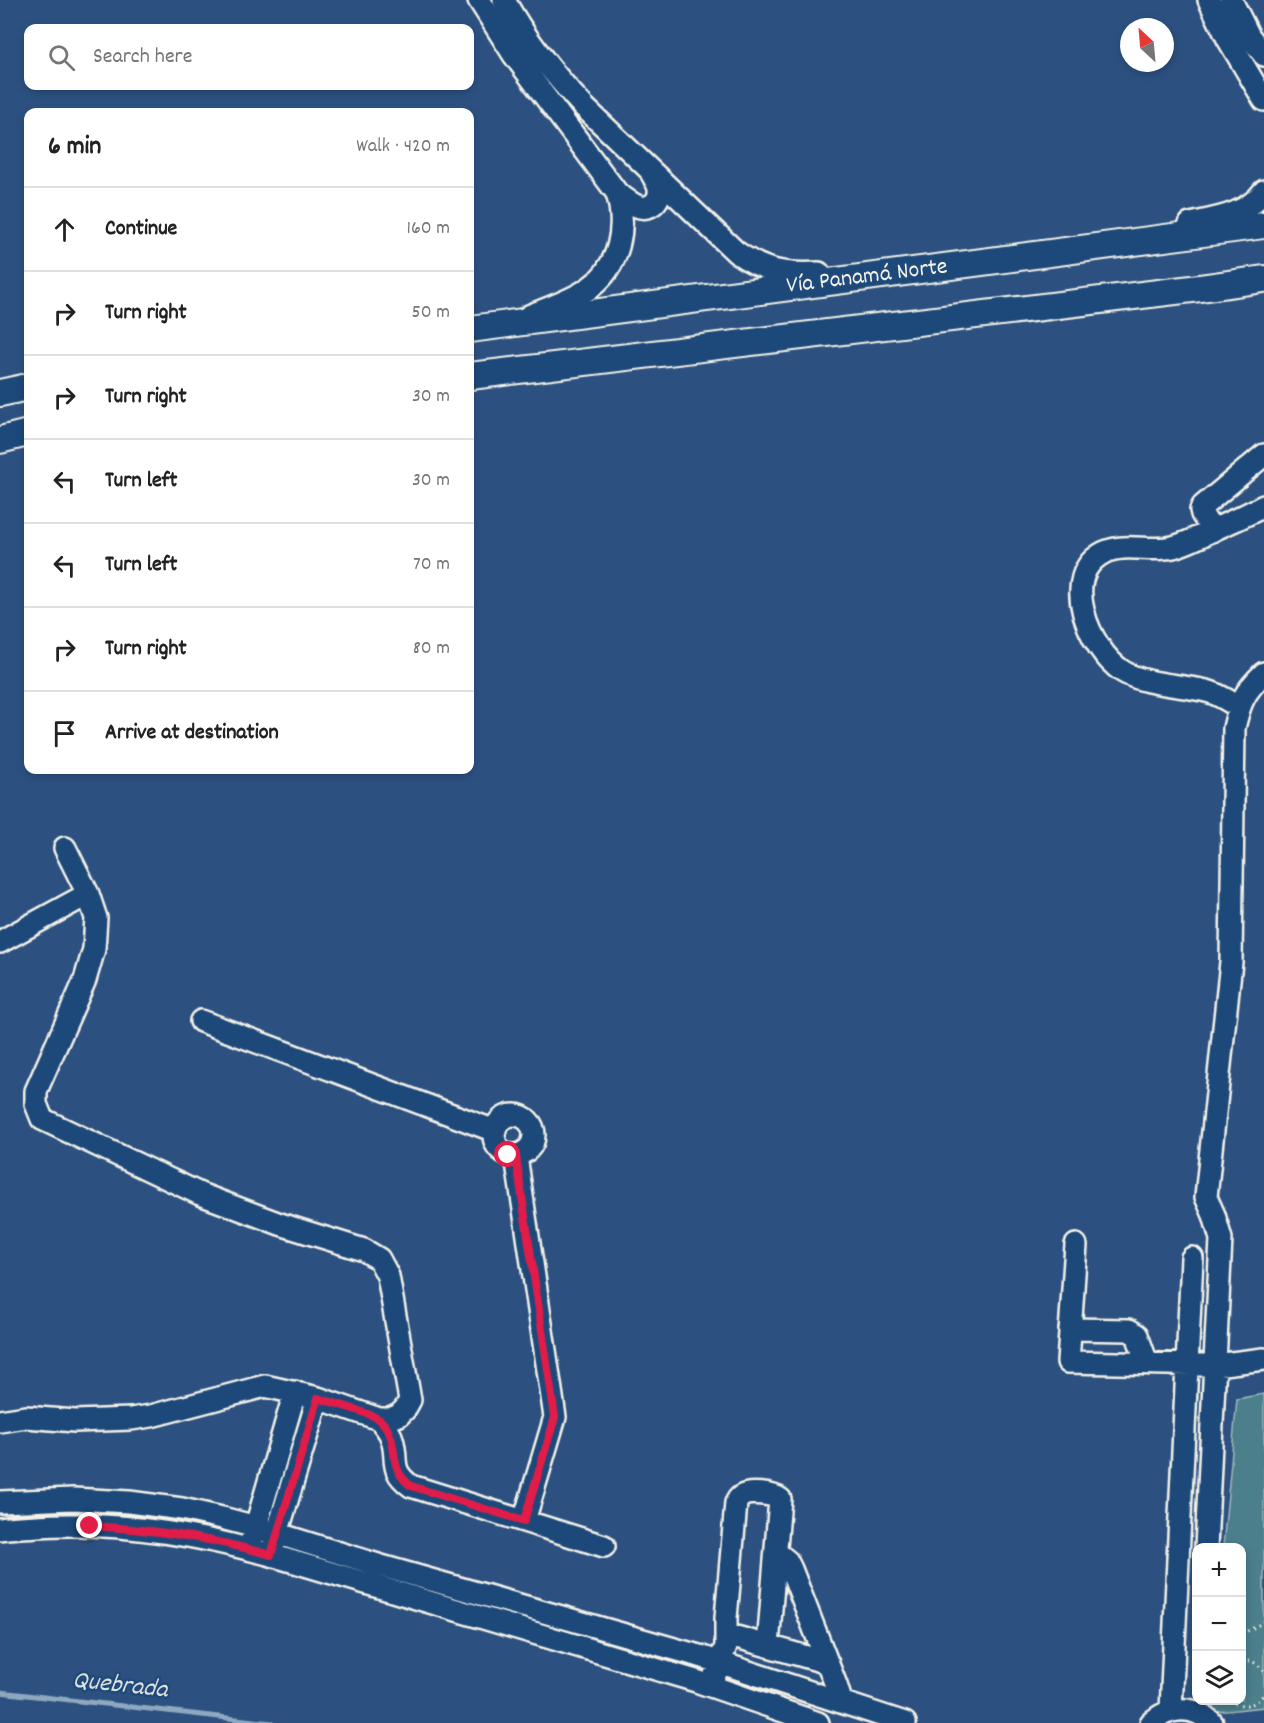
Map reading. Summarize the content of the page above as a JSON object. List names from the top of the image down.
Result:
{
  "streets": {
    "main road": ["Vía Panamá Norte"]
  },
  "water": ["Quebrada"],
  "north": "top left",
  "page": {
    "search": "Search here",
    "heading": ["6 min", "Walk · 420 m"],
    "list": [
      ["Continue", "160 m"],
      ["Turn right", "50 m"],
      ["Turn right", "30 m"],
      ["Turn left", "30 m"],
      ["Turn left", "70 m"],
      ["Turn right", "80 m"],
      "Arrive at destination"
    ],
    "map_buttons": ["+", "−"]
  }
}
